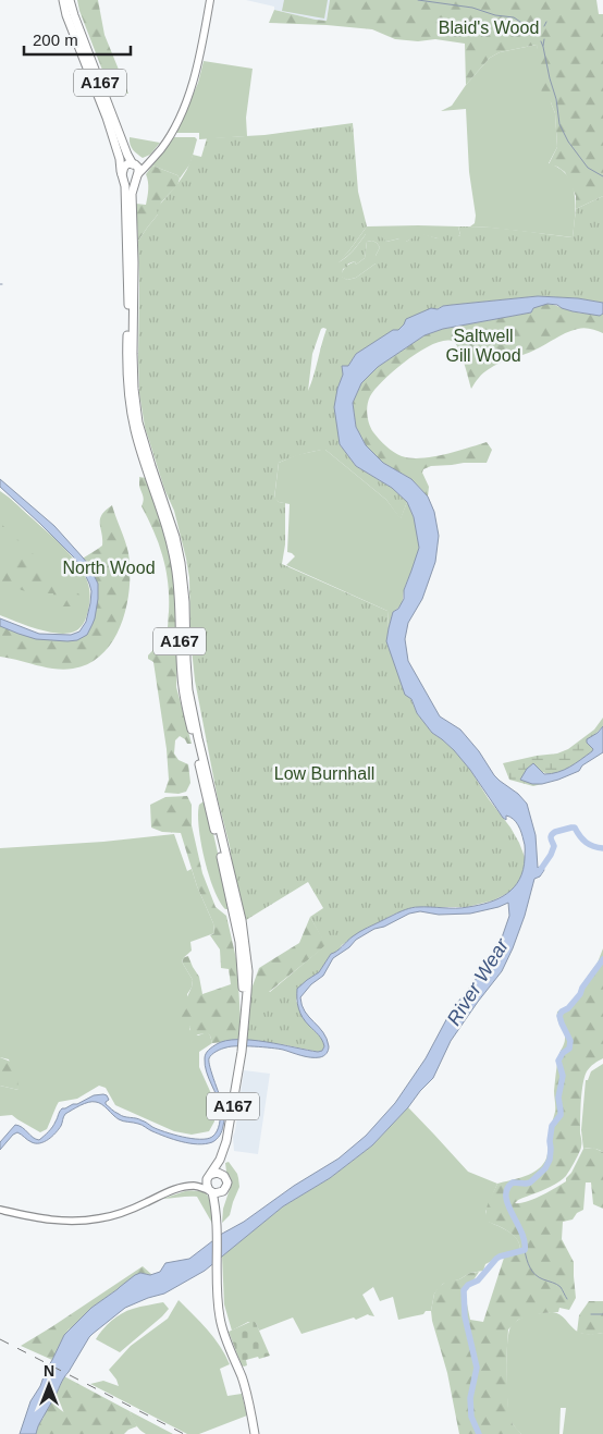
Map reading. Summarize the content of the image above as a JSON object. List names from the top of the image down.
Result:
{
  "streets": {
    "highway": ["A167"]
  },
  "water": ["River Wear"],
  "parks": [
    "Blaid's Wood",
    "Saltwell Gill Wood",
    "North Wood",
    "Low Burnhall"
  ],
  "scale_bar": "200 m",
  "north": "top"
}
